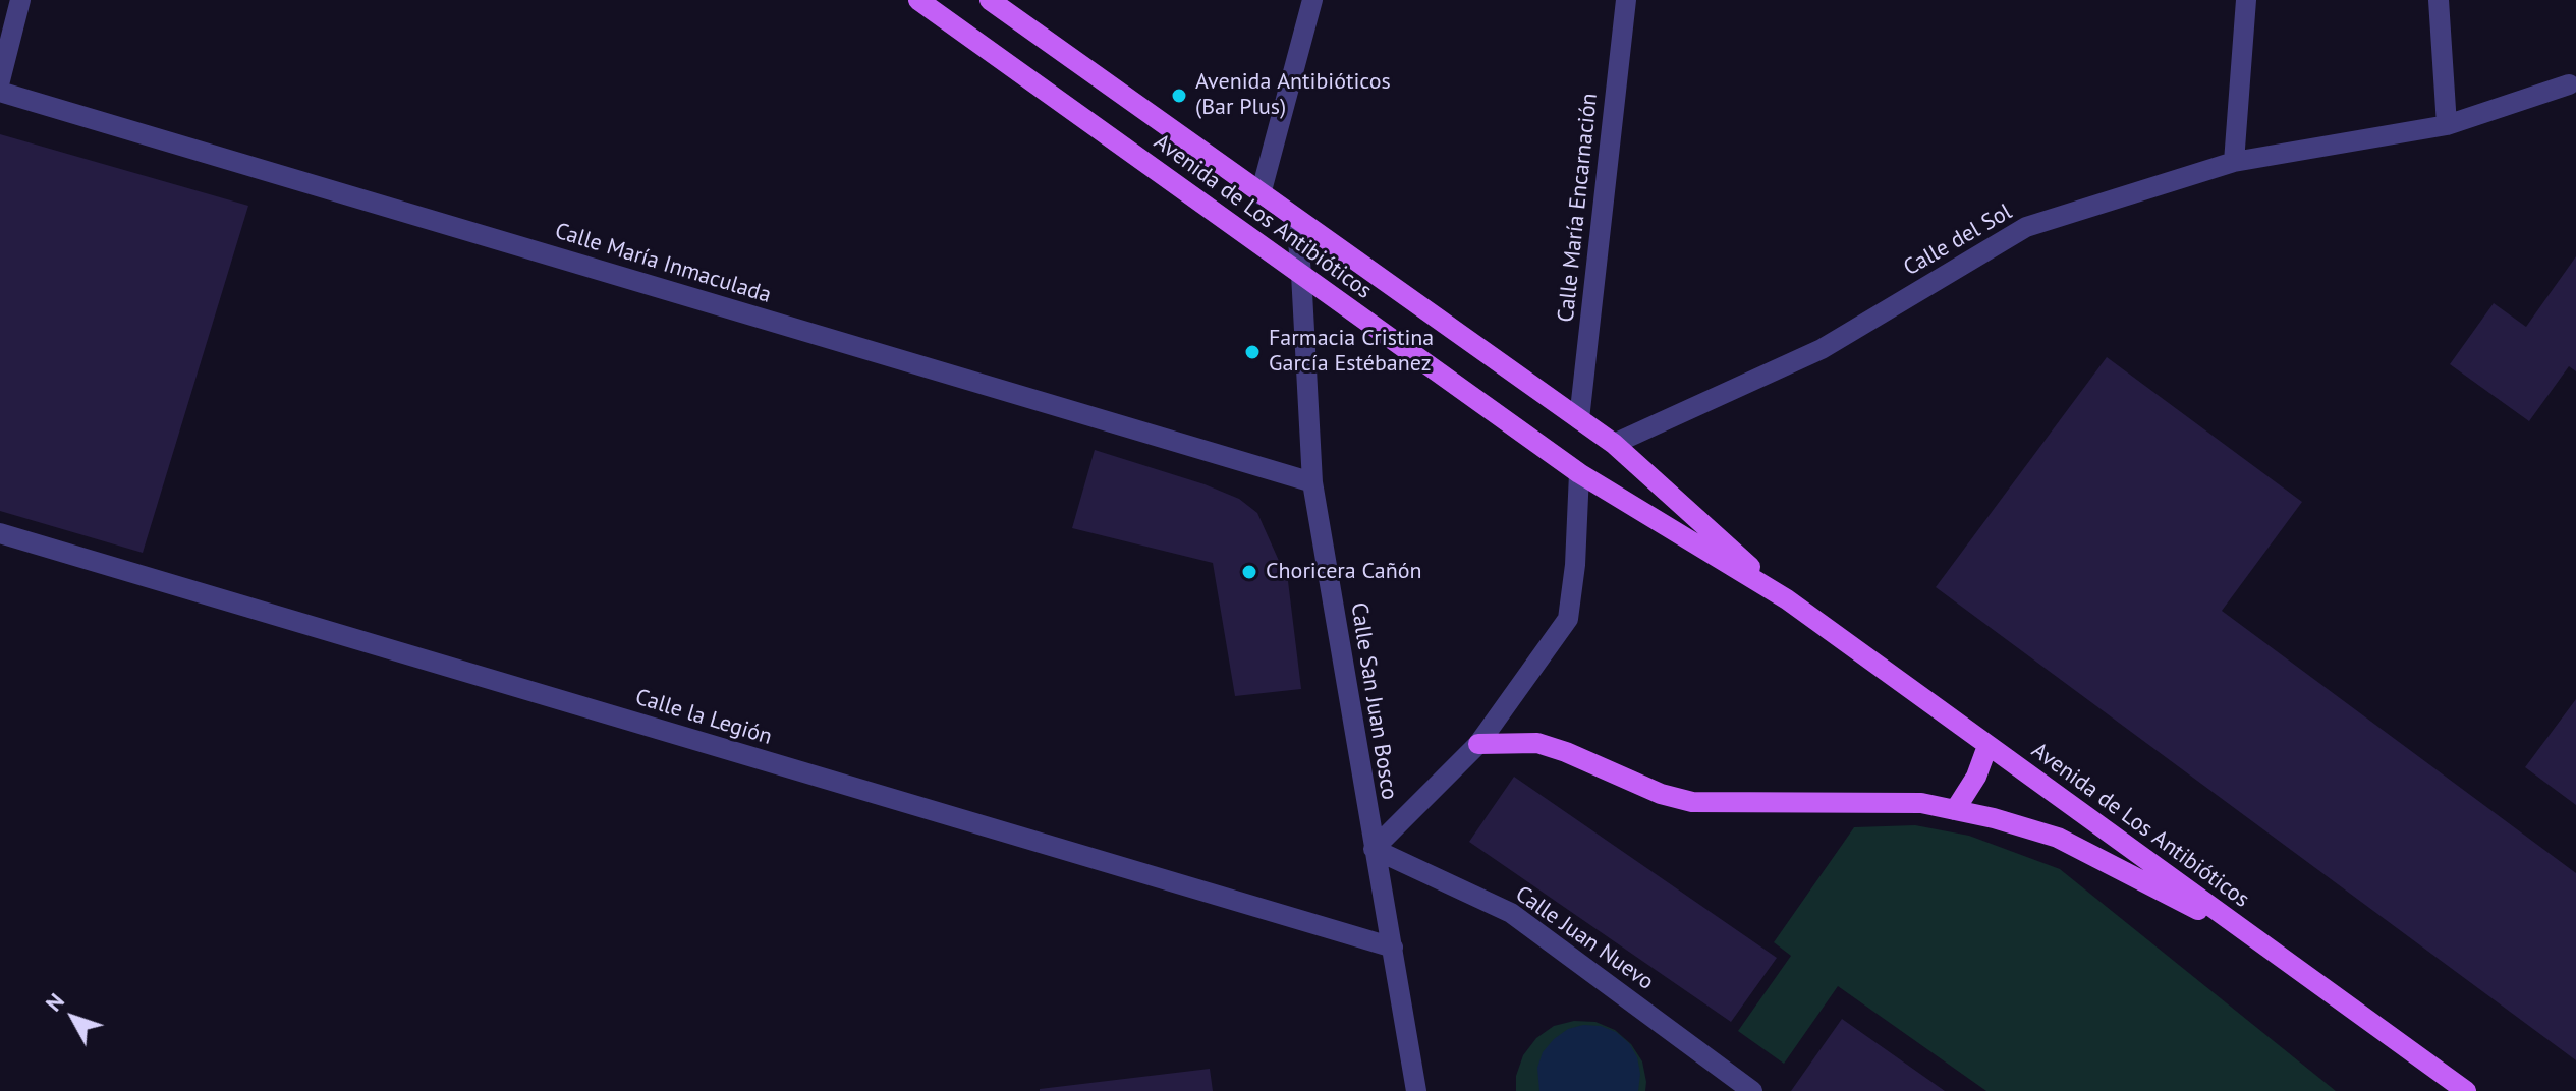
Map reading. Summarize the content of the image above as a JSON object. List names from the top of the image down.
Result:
{
  "streets": {
    "main road": ["Avenida de Los Antibióticos"],
    "street": [
      "Calle María Encarnación",
      "Calle del Sol",
      "Calle María Inmaculada",
      "Calle San Juan Bosco",
      "Calle la Legión",
      "Calle Juan Nuevo"
    ]
  },
  "crossings": [
    ["Calle María Encarnación", "Avenida de Los Antibióticos"],
    ["Avenida de Los Antibióticos", "Calle del Sol"],
    ["Avenida de Los Antibióticos", "Calle San Juan Bosco"],
    ["Calle María Inmaculada", "Calle San Juan Bosco"],
    ["Calle San Juan Bosco", "Calle la Legión"],
    ["Calle San Juan Bosco", "Calle Juan Nuevo"]
  ],
  "places": ["Avenida Antibióticos (Bar Plus)", "Farmacia Cristina García Estébanez", "Choricera Cañón"],
  "north": "top left"
}
